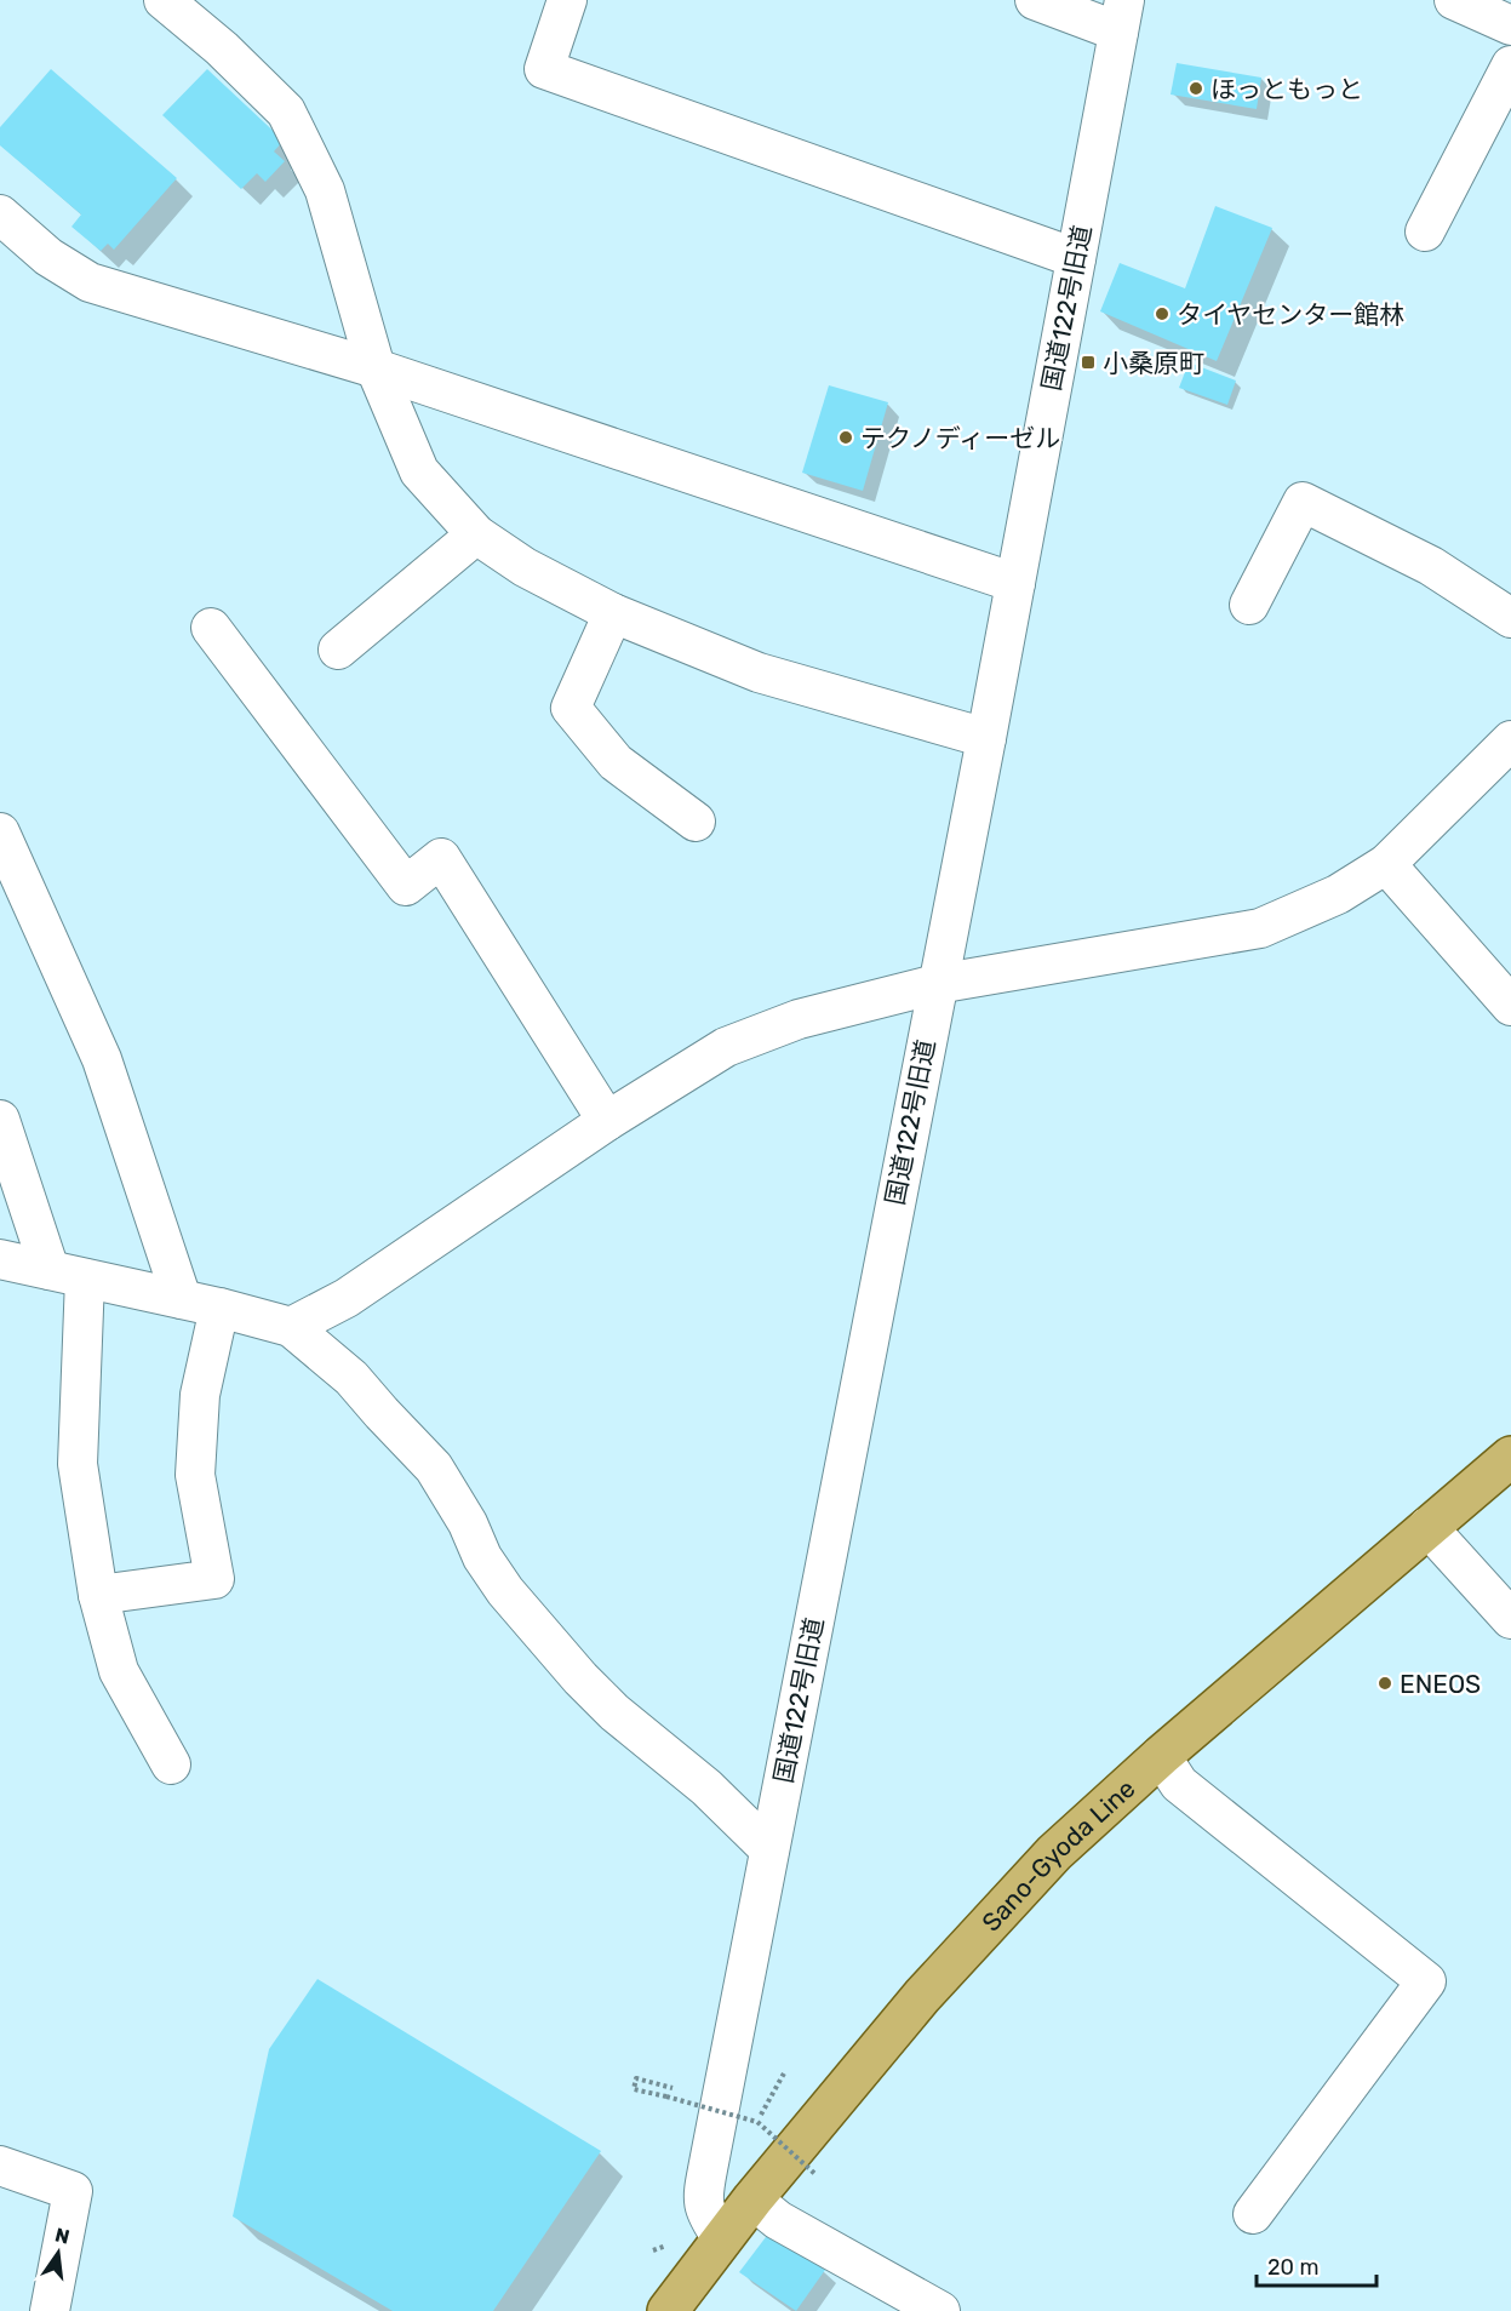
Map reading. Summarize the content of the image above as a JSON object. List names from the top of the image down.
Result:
{
  "streets": {
    "main road": ["Sano-Gyoda Line"],
    "street": ["国道122号旧道"]
  },
  "crossings": [
    ["国道122号旧道", "Sano-Gyoda Line"]
  ],
  "places": {
    "other": [
      "ほっともっと",
      "タイヤセンター館林",
      "テクノディーゼル",
      "ENEOS"
    ],
    "transit": ["小桑原町"]
  },
  "scale_bar": "20 m",
  "north": "top"
}
